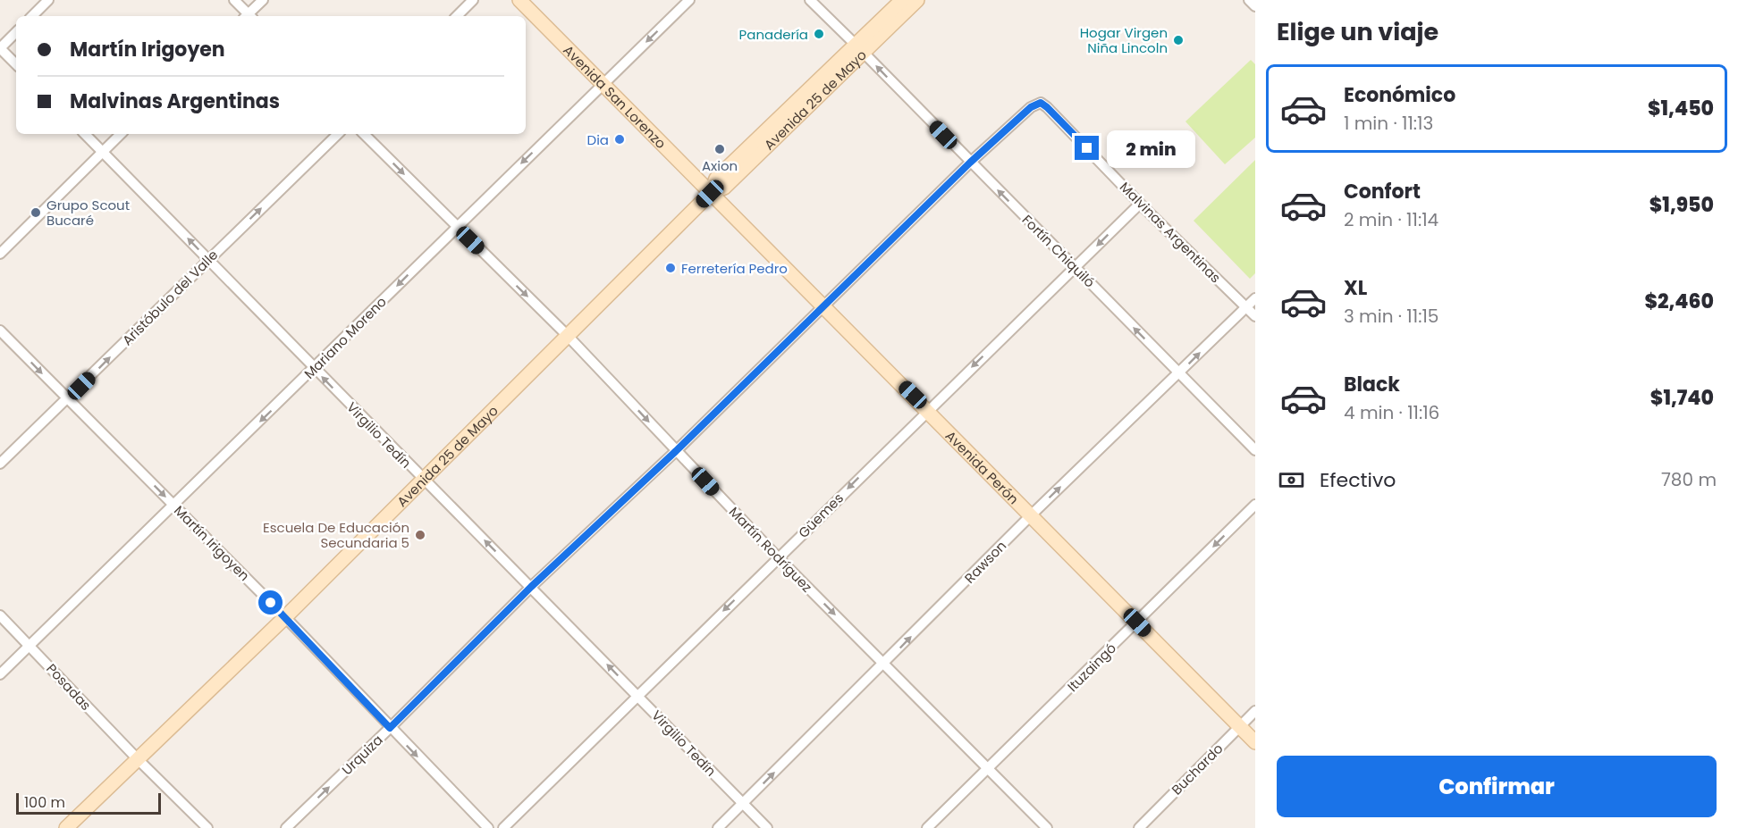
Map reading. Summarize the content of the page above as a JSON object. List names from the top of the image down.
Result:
{
  "streets": {
    "main road": ["Avenida San Lorenzo", "Avenida 25 de Mayo", "Avenida Perón"],
    "street": [
      "Malvinas Argentinas",
      "Fortín Chiquiló",
      "Aristóbulo del Valle",
      "Mariano Moreno",
      "Virgilio Tedín",
      "Güemes",
      "Martín Irigoyen",
      "Martín Rodríguez",
      "Rawson",
      "Ituzaingó",
      "Posadas",
      "Urquiza",
      "Buchardo"
    ]
  },
  "crossings": [
    ["Avenida San Lorenzo", "Avenida 25 de Mayo"],
    ["Avenida San Lorenzo", "Mariano Moreno"],
    ["Avenida San Lorenzo", "Avenida Perón"],
    ["Avenida 25 de Mayo", "Fortín Chiquiló"],
    ["Avenida 25 de Mayo", "Virgilio Tedín"],
    ["Avenida 25 de Mayo", "Avenida Perón"],
    ["Avenida 25 de Mayo", "Martín Irigoyen"],
    ["Avenida 25 de Mayo", "Martín Rodríguez"],
    ["Avenida 25 de Mayo", "Posadas"],
    ["Malvinas Argentinas", "Güemes"],
    ["Malvinas Argentinas", "Rawson"],
    ["Malvinas Argentinas", "Urquiza"],
    ["Fortín Chiquiló", "Güemes"],
    ["Fortín Chiquiló", "Rawson"],
    ["Fortín Chiquiló", "Urquiza"],
    ["Aristóbulo del Valle", "Virgilio Tedín"],
    ["Aristóbulo del Valle", "Martín Irigoyen"],
    ["Mariano Moreno", "Virgilio Tedín"],
    ["Mariano Moreno", "Martín Irigoyen"],
    ["Mariano Moreno", "Martín Rodríguez"],
    ["Mariano Moreno", "Posadas"],
    ["Virgilio Tedín", "Güemes"],
    ["Virgilio Tedín", "Rawson"],
    ["Virgilio Tedín", "Urquiza"],
    ["Avenida Perón", "Güemes"],
    ["Avenida Perón", "Rawson"],
    ["Avenida Perón", "Ituzaingó"],
    ["Avenida Perón", "Urquiza"],
    ["Avenida Perón", "Buchardo"],
    ["Güemes", "Martín Rodríguez"],
    ["Martín Irigoyen", "Urquiza"],
    ["Martín Rodríguez", "Rawson"],
    ["Martín Rodríguez", "Ituzaingó"],
    ["Martín Rodríguez", "Urquiza"]
  ],
  "one_way": [
    "Fortín Chiquiló",
    "Aristóbulo del Valle",
    "Mariano Moreno",
    "Virgilio Tedín",
    "Güemes",
    "Martín Irigoyen",
    "Martín Rodríguez",
    "Rawson",
    "Ituzaingó"
  ],
  "places": [
    "Panadería",
    "Hogar Virgen Niña Lincoln",
    "Dia",
    "Axion",
    "Grupo Scout Bucaré",
    "Ferretería Pedro",
    "Escuela De Educación Secundaria 5"
  ],
  "scale_bar": "100 m",
  "page": {
    "heading": "Elige un viaje",
    "banner": ["Martín Irigoyen", "Malvinas Argentinas"],
    "list": [
      {
        "name": "Económico",
        "note": "1 min · 11:13",
        "value": "$1,450"
      },
      {
        "name": "Confort",
        "note": "2 min · 11:14",
        "value": "$1,950"
      },
      {
        "name": "XL",
        "note": "3 min · 11:15",
        "value": "$2,460"
      },
      {
        "name": "Black",
        "note": "4 min · 11:16",
        "value": "$1,740"
      }
    ],
    "bubble": "2 min",
    "pay": ["Efectivo", "780 m"],
    "buttons": "Confirmar",
    "scale": "100 m"
  }
}
